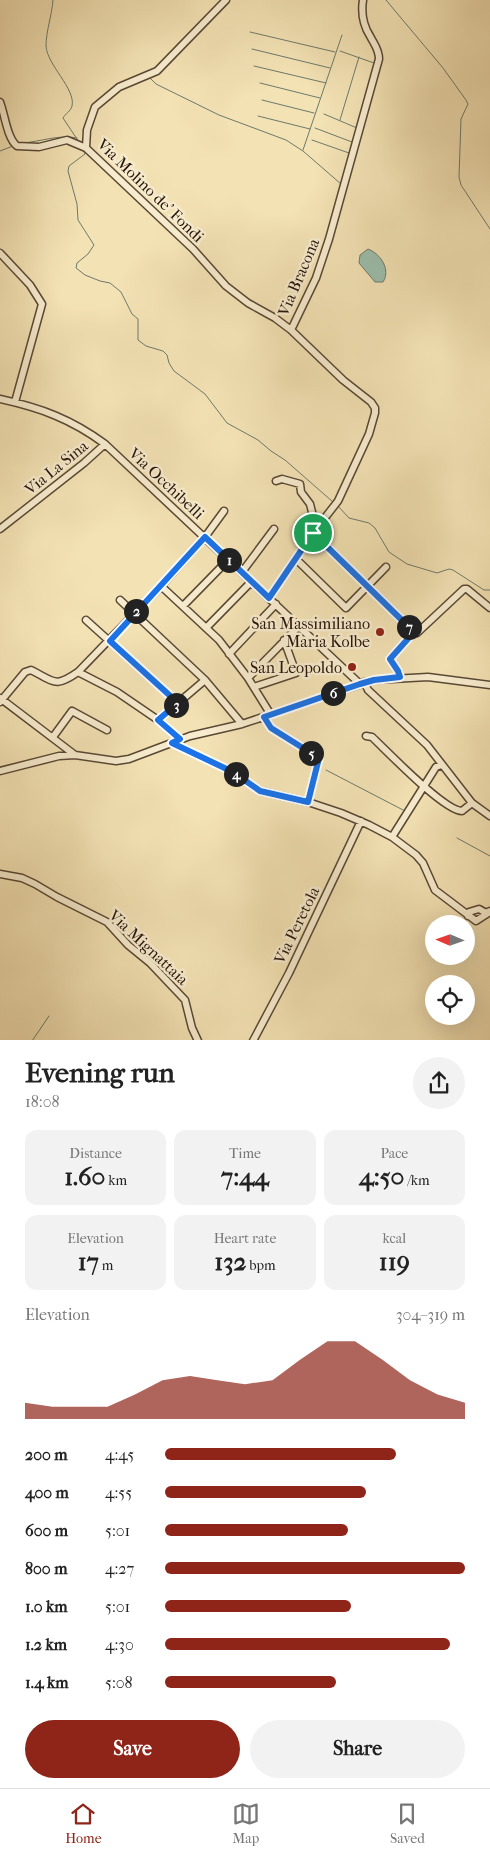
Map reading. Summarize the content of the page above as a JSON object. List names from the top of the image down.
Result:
{
  "streets": {
    "street": [
      "Via Molino de' Fondi",
      "Via Bracona",
      "Via La Sina",
      "Via Occhibelli",
      "Via Peretola",
      "Via Mignattaia"
    ]
  },
  "crossings": [
    ["Via Molino de' Fondi", "Via Bracona"],
    ["Via Bracona", "Via Occhibelli"],
    ["Via La Sina", "Via Occhibelli"]
  ],
  "places": ["San Massimiliano Maria Kolbe", "San Leopoldo"],
  "north": "left",
  "page": {
    "pins": [
      "1",
      "2",
      "7",
      "6",
      "3",
      "5",
      "4"
    ],
    "heading": ["Evening run", "18:08"],
    "stats": [
      ["Distance", "1.60 km"],
      ["Time", "7:44"],
      ["Pace", "4:50 /km"],
      ["Elevation", "17 m"],
      ["Heart rate", "132 bpm"],
      ["kcal", "119"]
    ],
    "chart": ["Elevation", "304–319 m"],
    "list": [
      {
        "name": "200 m",
        "note": "4:45"
      },
      {
        "name": "400 m",
        "note": "4:55"
      },
      {
        "name": "600 m",
        "note": "5:01"
      },
      {
        "name": "800 m",
        "note": "4:27"
      },
      {
        "name": "1.0 km",
        "note": "5:01"
      },
      {
        "name": "1.2 km",
        "note": "4:30"
      },
      {
        "name": "1.4 km",
        "note": "5:08"
      }
    ],
    "buttons": ["Save", "Share"],
    "tabs": ["Home", "Map", "Saved"]
  }
}
